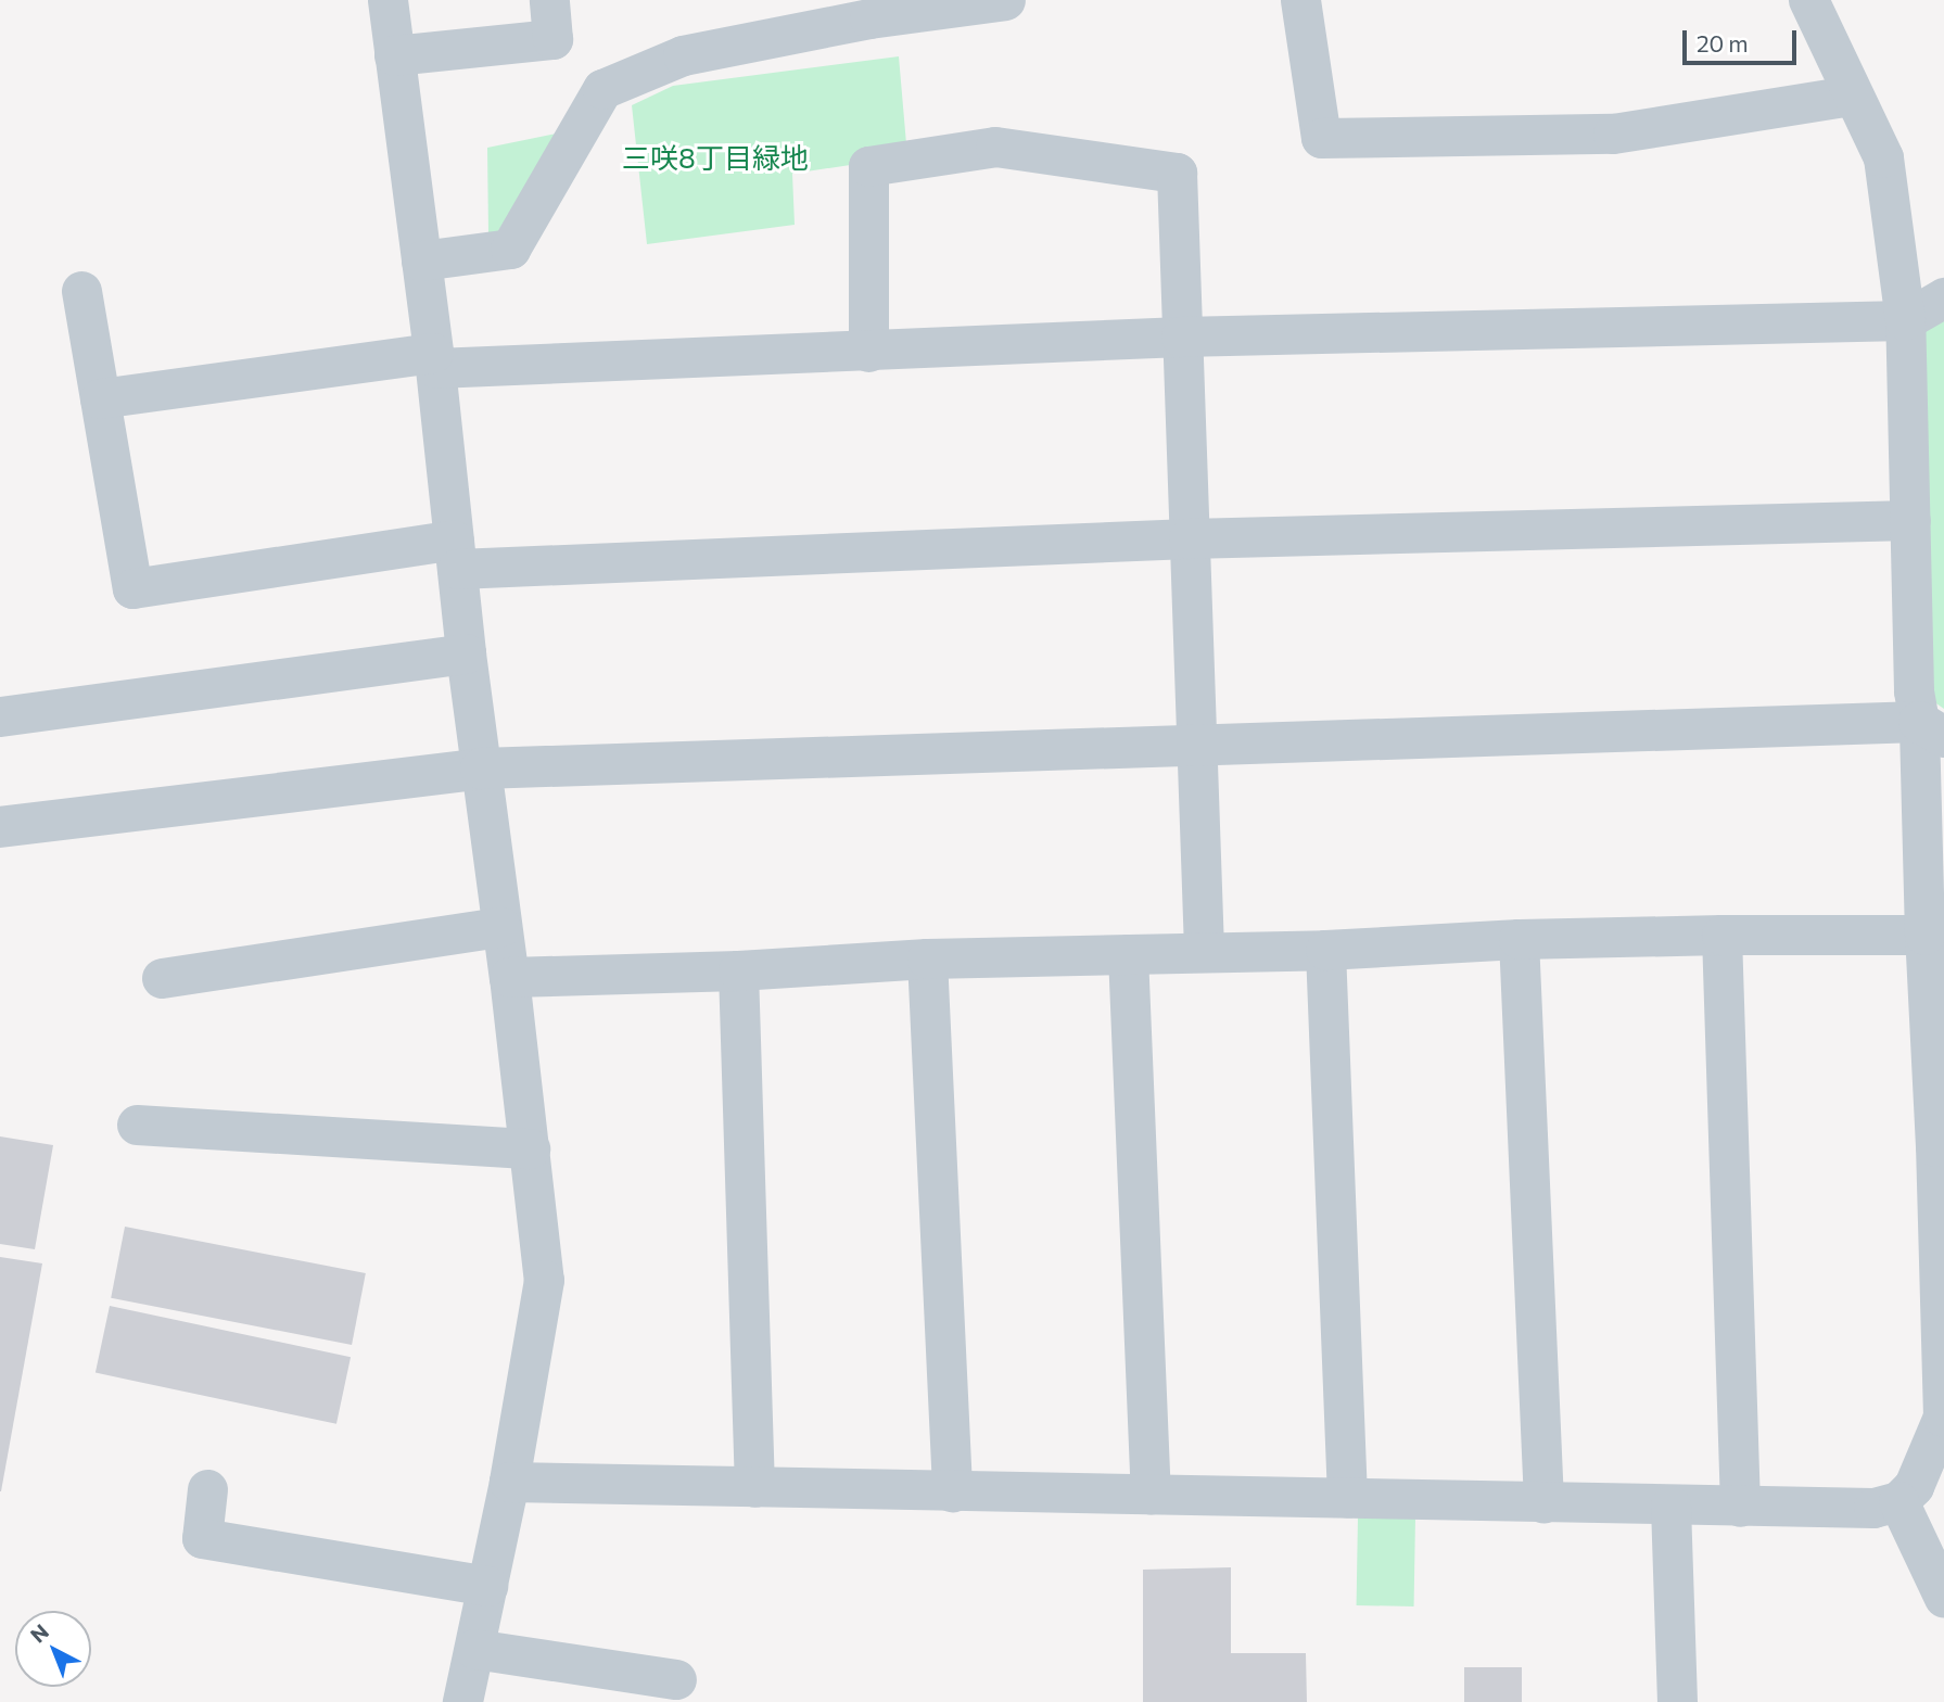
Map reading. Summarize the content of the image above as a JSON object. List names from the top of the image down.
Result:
{
  "parks": ["三咲8丁目緑地"],
  "scale_bar": "20 m",
  "north": "top left"
}
